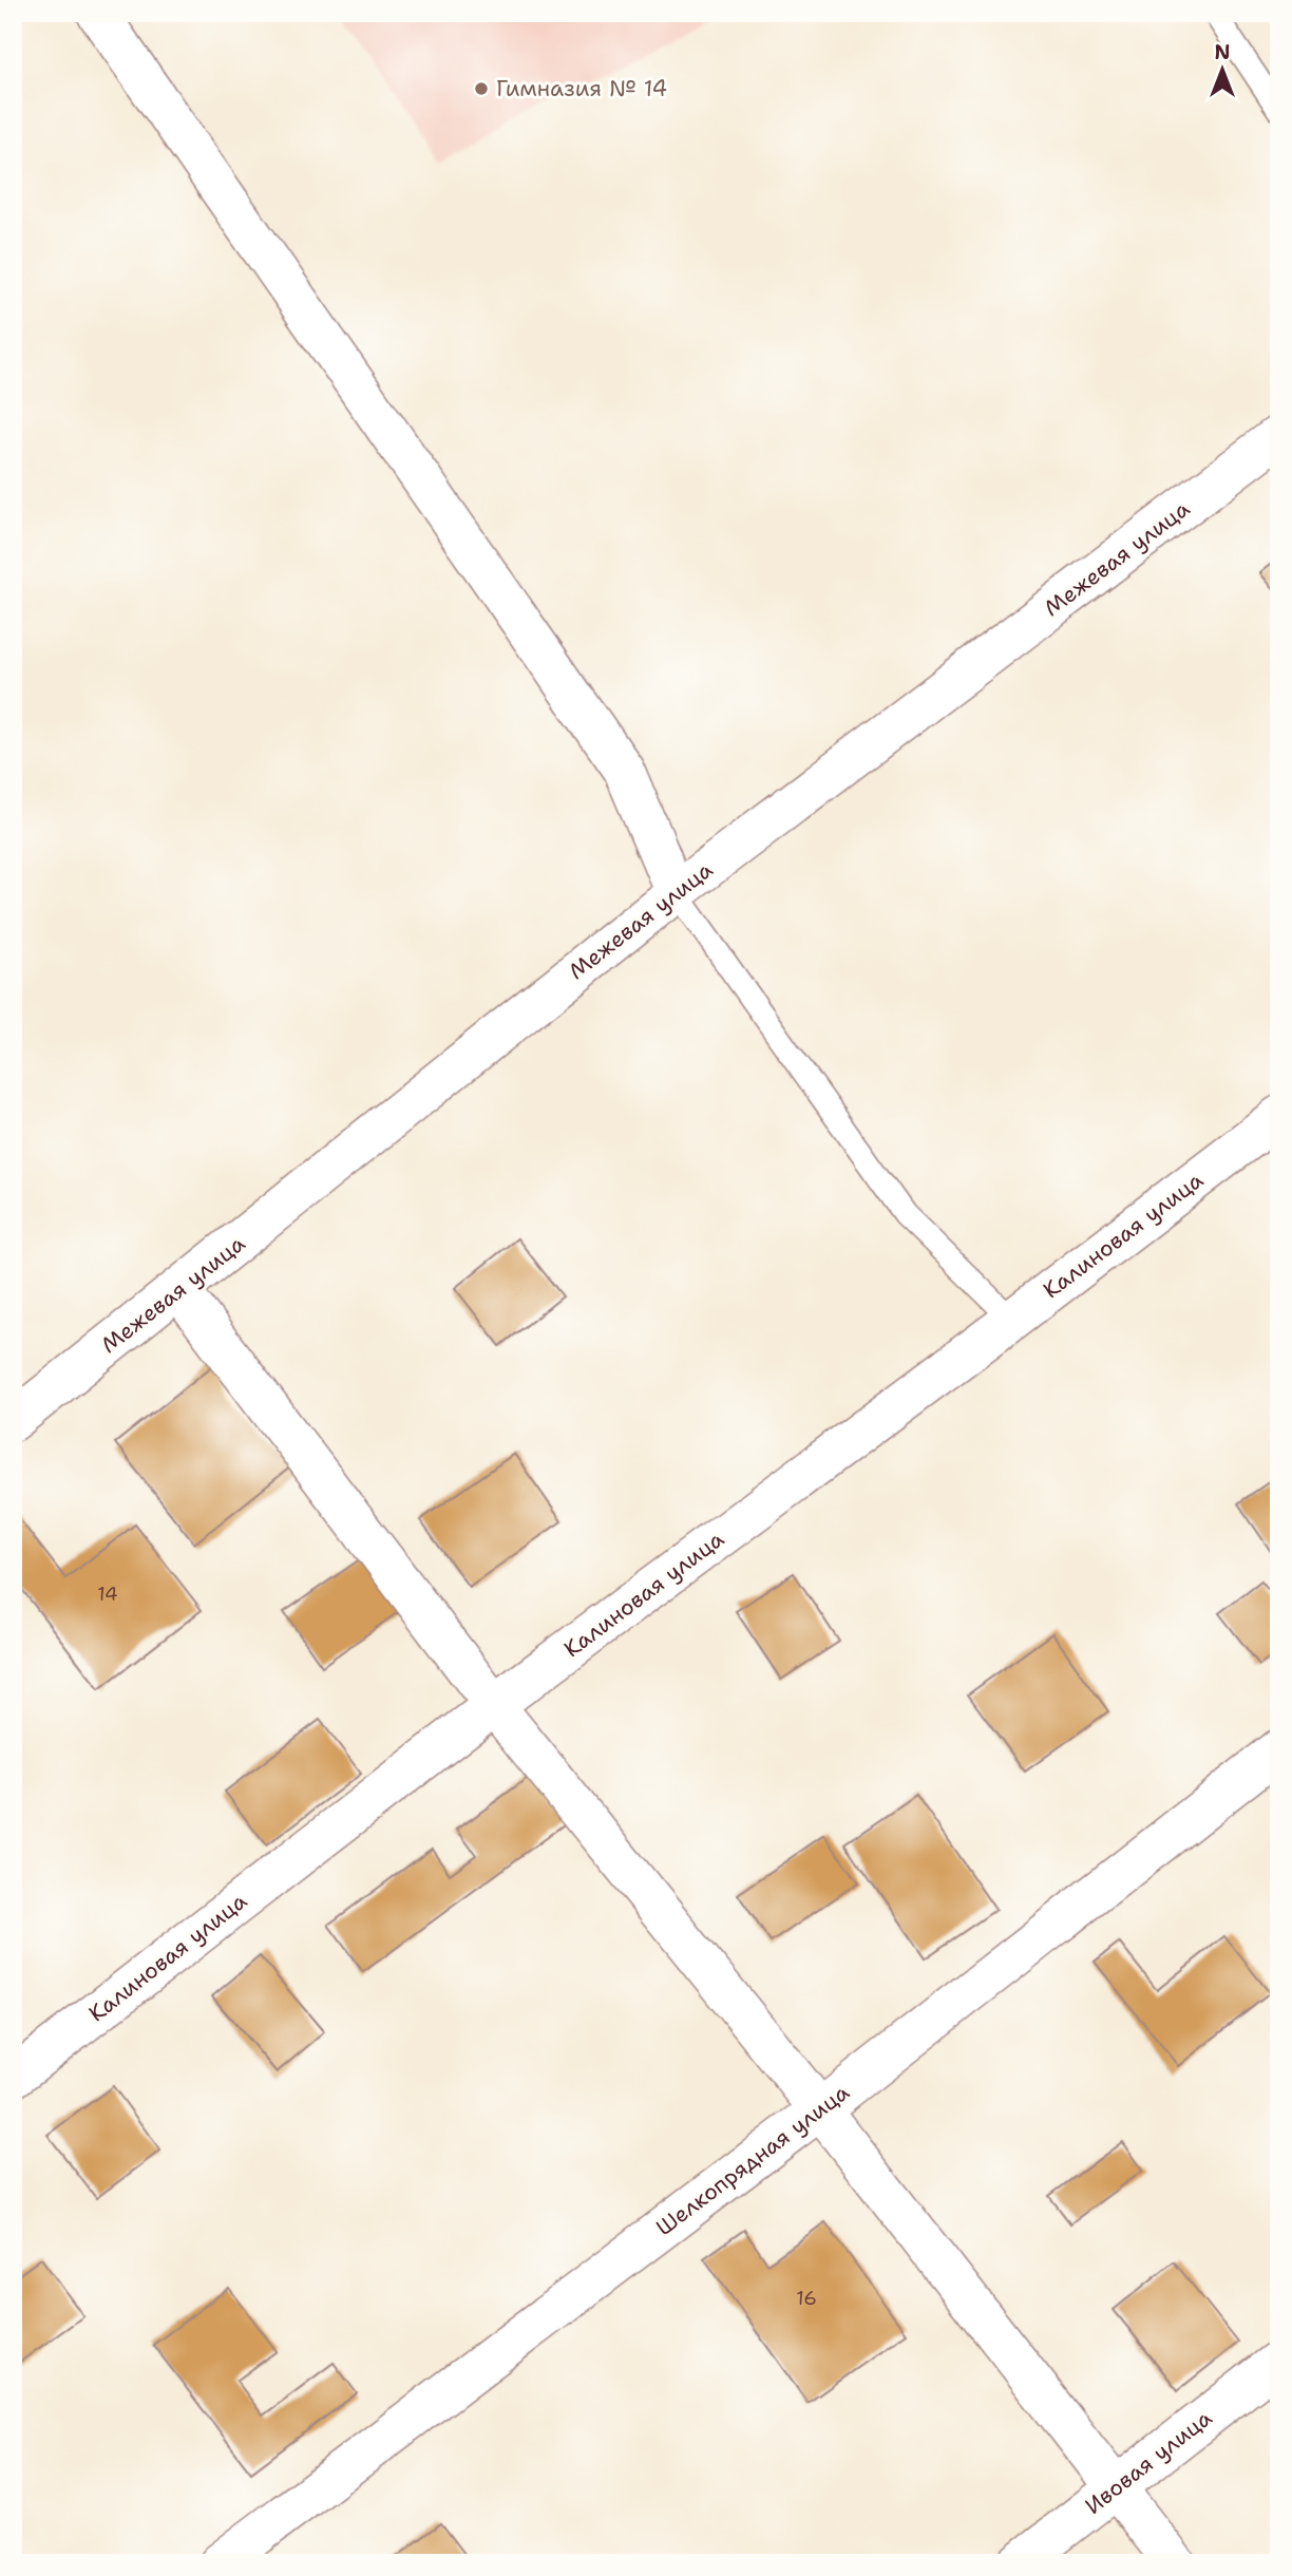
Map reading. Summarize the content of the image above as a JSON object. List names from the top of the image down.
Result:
{
  "streets": {
    "street": [
      "Межевая улица",
      "Калиновая улица",
      "Шелкопрядная улица",
      "Ивовая улица"
    ]
  },
  "places": ["Гимназия № 14"],
  "house_numbers": ["14", "16"],
  "north": "top"
}
